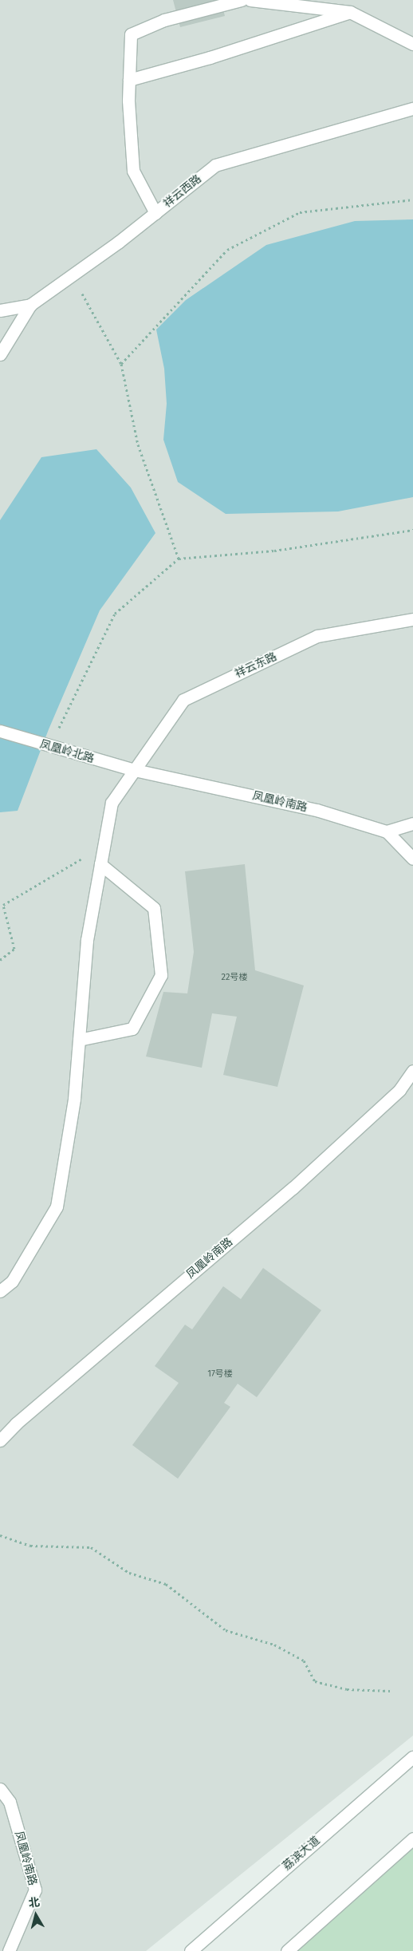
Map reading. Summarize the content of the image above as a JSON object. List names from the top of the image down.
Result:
{
  "streets": {
    "street": [
      "祥云西路",
      "祥云东路",
      "凤凰岭北路",
      "凤凰岭南路",
      "荔滨大道"
    ]
  },
  "crossings": [
    ["祥云东路", "凤凰岭北路"],
    ["祥云东路", "凤凰岭南路"],
    ["凤凰岭北路", "凤凰岭南路"]
  ],
  "house_numbers": ["22号楼", "17号楼"],
  "north": "top"
}
